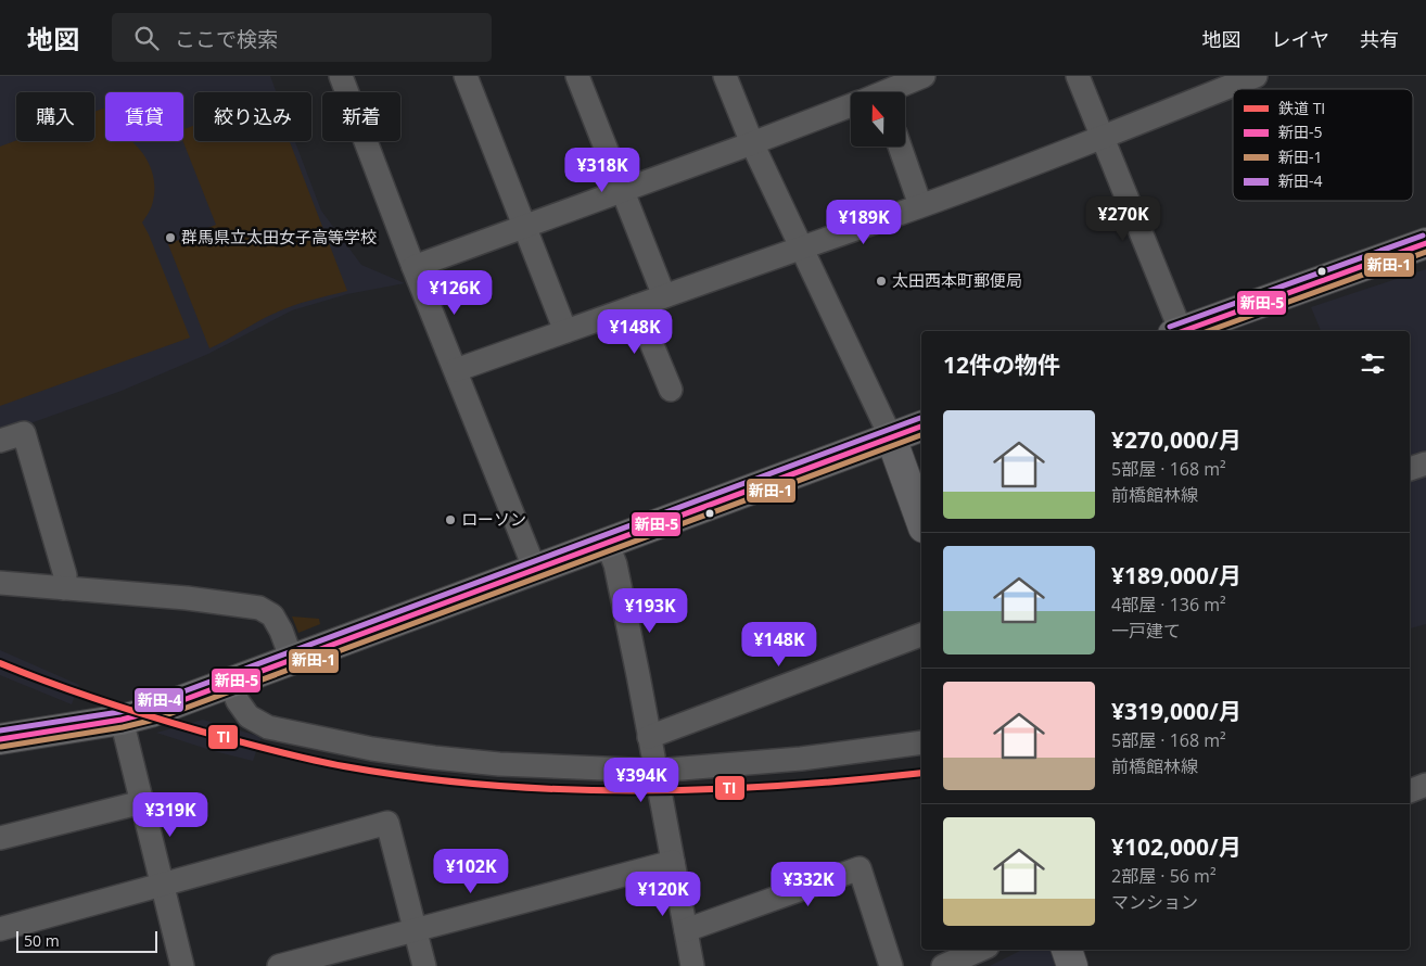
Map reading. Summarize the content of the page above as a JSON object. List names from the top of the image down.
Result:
{
  "places": ["群馬県立太田女子高等学校", "太田西本町郵便局", "ローソン"],
  "lines": [
    "transit line 新田-4",
    "transit line 新田-5",
    "transit line 新田-1",
    "rail line TI"
  ],
  "legend": [
    "鉄道 TI",
    "新田-5",
    "新田-1",
    "新田-4"
  ],
  "scale_bar": "50 m",
  "north": "top",
  "page": {
    "header": "地図",
    "search": "ここで検索",
    "nav": ["地図", "レイヤ", "共有"],
    "chip": [
      "購入",
      "賃貸",
      "絞り込み",
      "新着"
    ],
    "price": [
      "¥318K",
      "¥270K",
      "¥189K",
      "¥126K",
      "¥148K",
      "¥193K",
      "¥148K",
      "¥394K",
      "¥319K",
      "¥102K",
      "¥332K",
      "¥120K"
    ],
    "heading": "12件の物件",
    "list": [
      {
        "name": "¥270,000/月",
        "note": "5部屋 · 168 m² · 前橋館林線"
      },
      {
        "name": "¥189,000/月",
        "note": "4部屋 · 136 m² · 一戸建て"
      },
      {
        "name": "¥319,000/月",
        "note": "5部屋 · 168 m² · 前橋館林線"
      },
      {
        "name": "¥102,000/月",
        "note": "2部屋 · 56 m² · マンション"
      }
    ],
    "scale": "50 m"
  }
}
